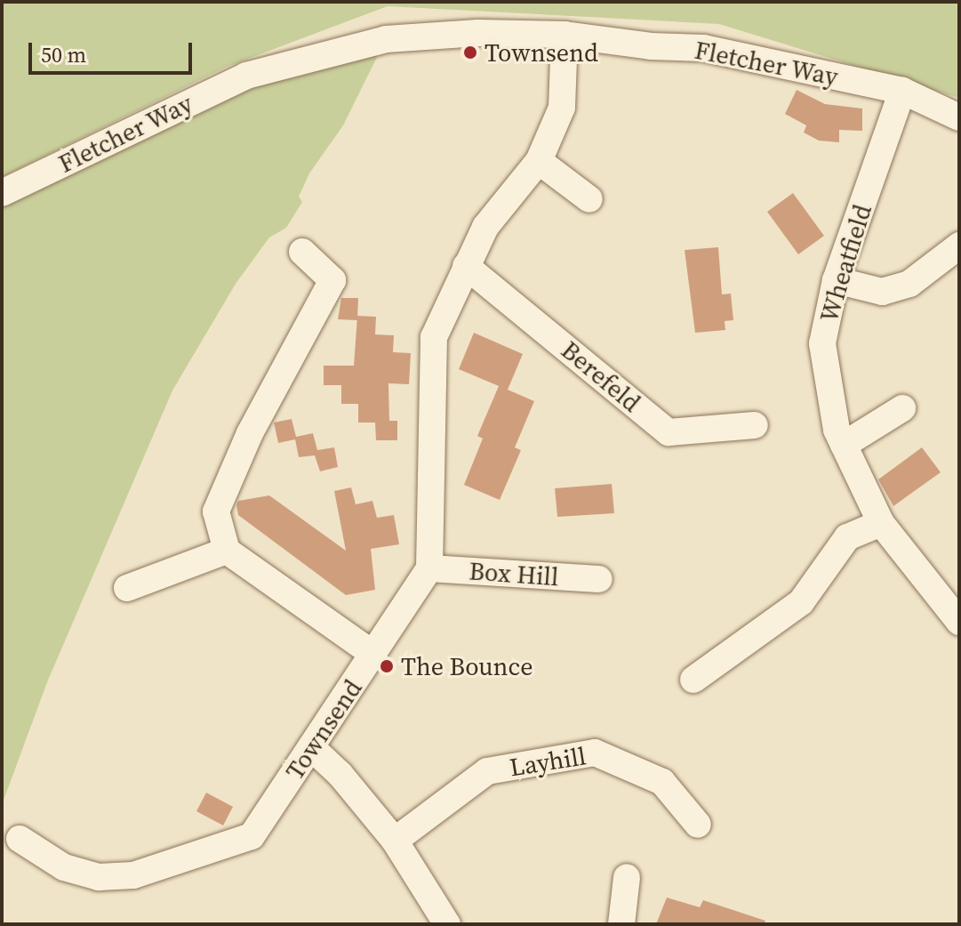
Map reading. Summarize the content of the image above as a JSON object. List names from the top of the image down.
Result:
{
  "streets": {
    "street": [
      "Fletcher Way",
      "Wheatfield",
      "Berefeld",
      "Box Hill",
      "Townsend",
      "Layhill"
    ]
  },
  "crossings": [
    ["Fletcher Way", "Wheatfield"],
    ["Box Hill", "Townsend"]
  ],
  "places": ["Townsend", "The Bounce"],
  "scale_bar": "50 m"
}
